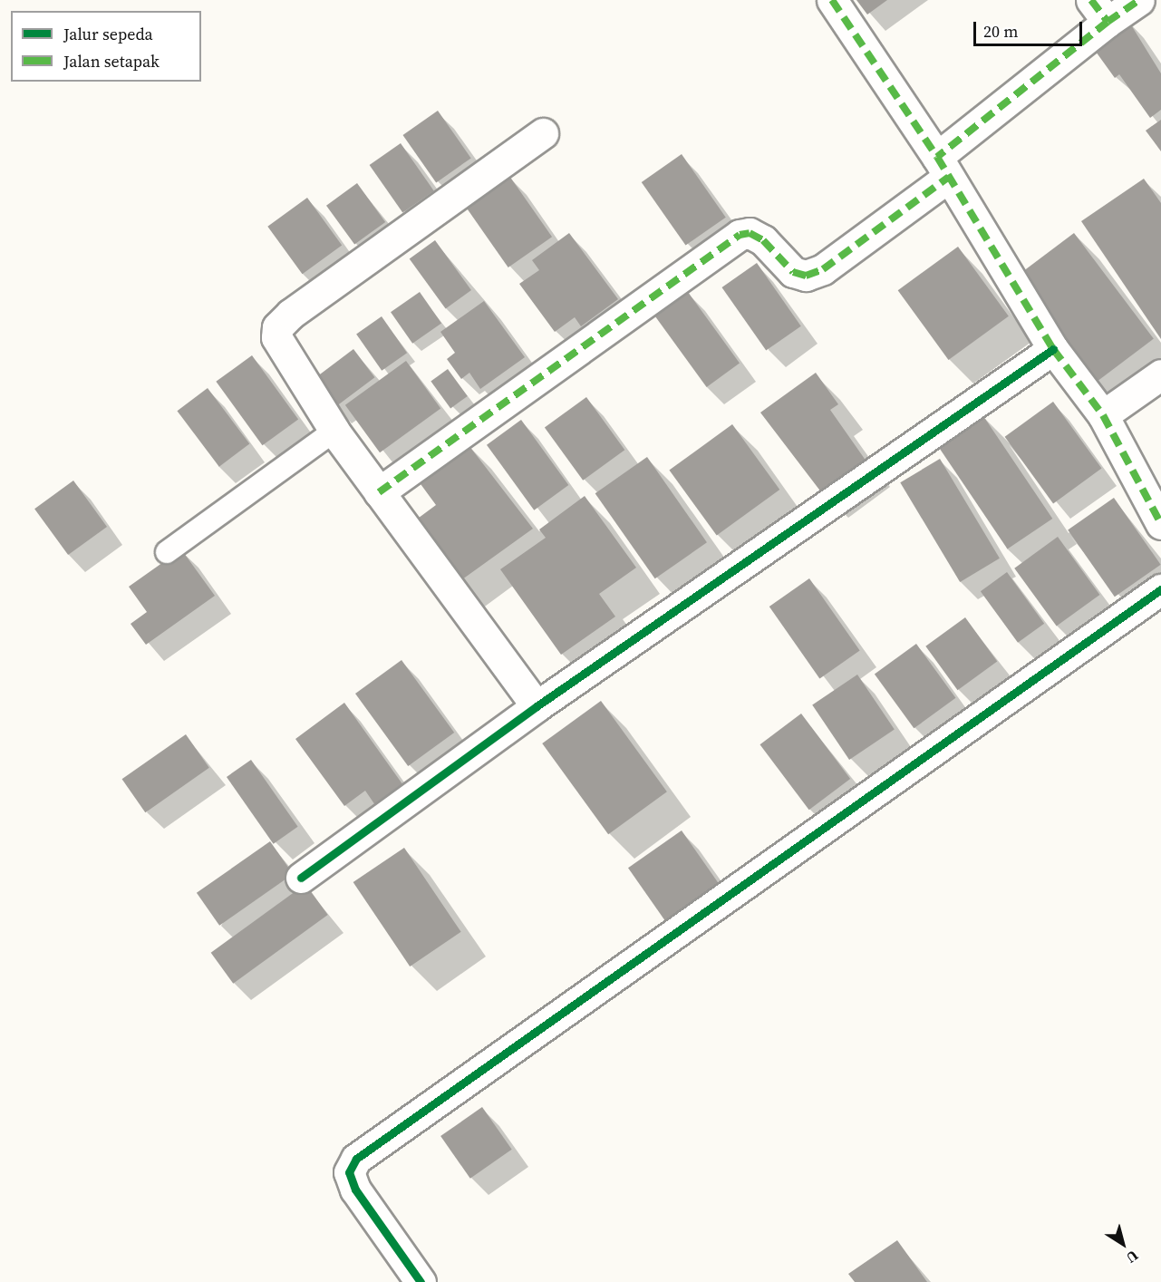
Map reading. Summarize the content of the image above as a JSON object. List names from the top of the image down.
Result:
{
  "legend": ["Jalur sepeda", "Jalan setapak"],
  "scale_bar": "20 m",
  "north": "bottom right"
}
